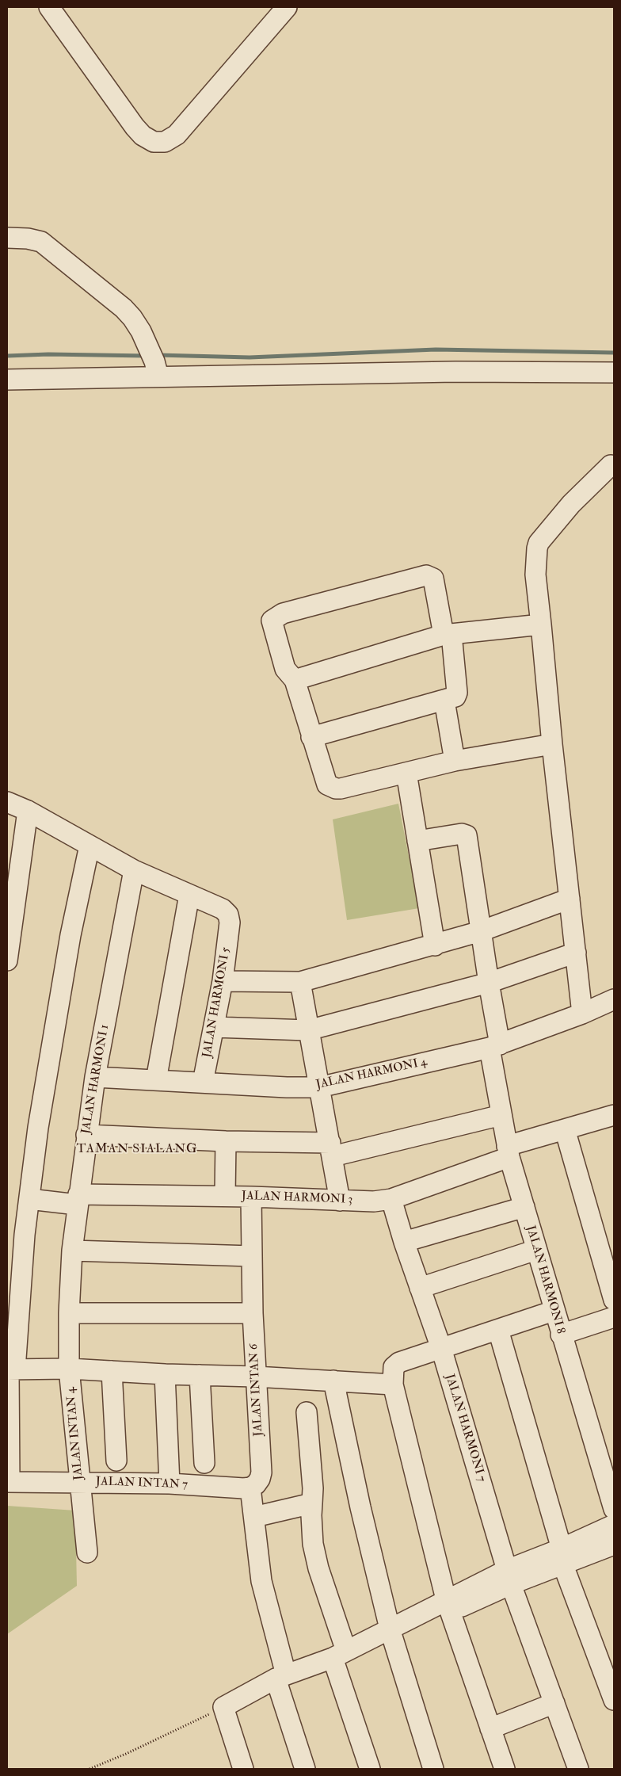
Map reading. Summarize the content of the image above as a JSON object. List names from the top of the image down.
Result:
{
  "streets": {
    "street": [
      "JALAN HARMONI 5",
      "JALAN HARMONI 4",
      "JALAN HARMONI 1",
      "JALAN HARMONI 3",
      "JALAN HARMONI 8",
      "JALAN INTAN 6",
      "JALAN HARMONI 7",
      "JALAN INTAN 4",
      "JALAN INTAN 7"
    ]
  },
  "crossings": [
    ["JALAN HARMONI 5", "JALAN HARMONI 4"],
    ["JALAN HARMONI 4", "JALAN HARMONI 1"],
    ["JALAN HARMONI 4", "JALAN HARMONI 8"],
    ["JALAN HARMONI 1", "JALAN HARMONI 3"],
    ["JALAN HARMONI 1", "JALAN INTAN 4"],
    ["JALAN HARMONI 3", "JALAN HARMONI 8"],
    ["JALAN HARMONI 3", "JALAN INTAN 6"],
    ["JALAN HARMONI 3", "JALAN HARMONI 7"],
    ["JALAN INTAN 6", "JALAN INTAN 7"],
    ["JALAN INTAN 4", "JALAN INTAN 7"]
  ],
  "districts": ["TAMAN SIALANG"]
}
